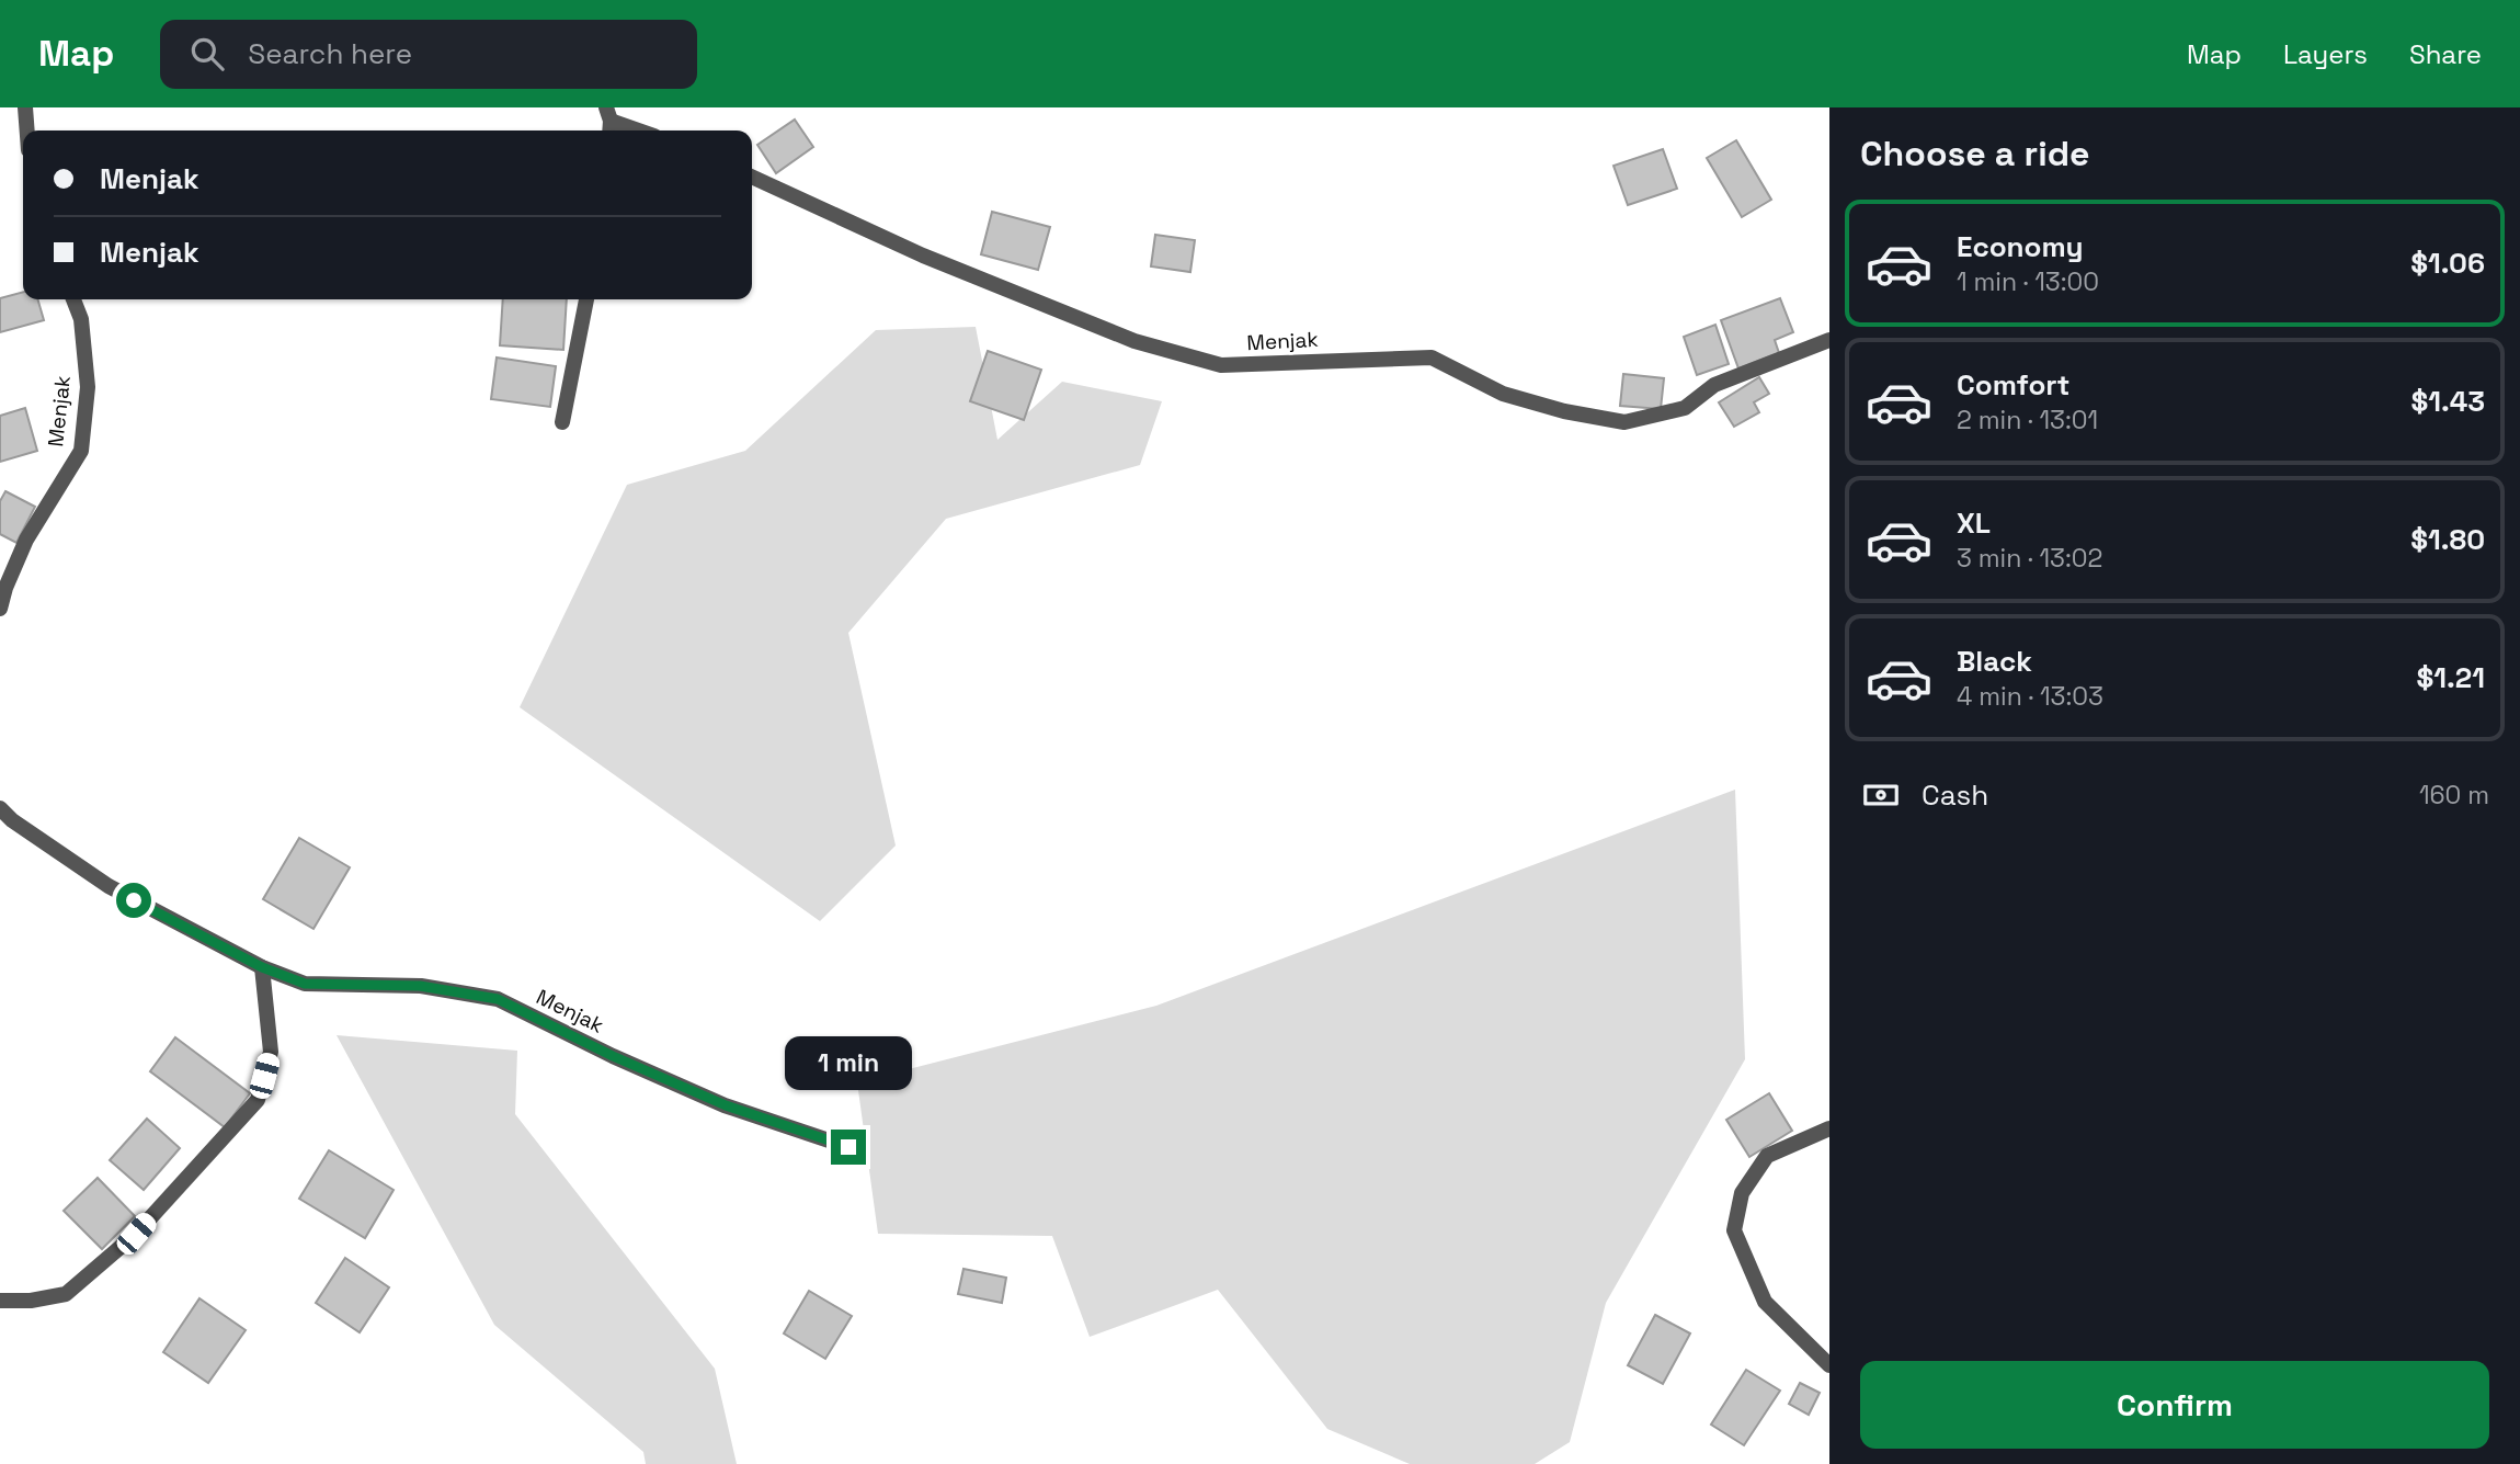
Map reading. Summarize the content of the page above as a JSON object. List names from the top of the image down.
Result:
{
  "streets": {
    "street": ["Menjak"]
  },
  "page": {
    "header": "Map",
    "search": "Search here",
    "nav": ["Map", "Layers", "Share"],
    "heading": "Choose a ride",
    "banner": ["Menjak", "Menjak"],
    "list": [
      {
        "name": "Economy",
        "note": "1 min · 13:00",
        "value": "$1.06"
      },
      {
        "name": "Comfort",
        "note": "2 min · 13:01",
        "value": "$1.43"
      },
      {
        "name": "XL",
        "note": "3 min · 13:02",
        "value": "$1.80"
      },
      {
        "name": "Black",
        "note": "4 min · 13:03",
        "value": "$1.21"
      }
    ],
    "pay": ["Cash", "160 m"],
    "bubble": "1 min",
    "buttons": "Confirm"
  }
}
